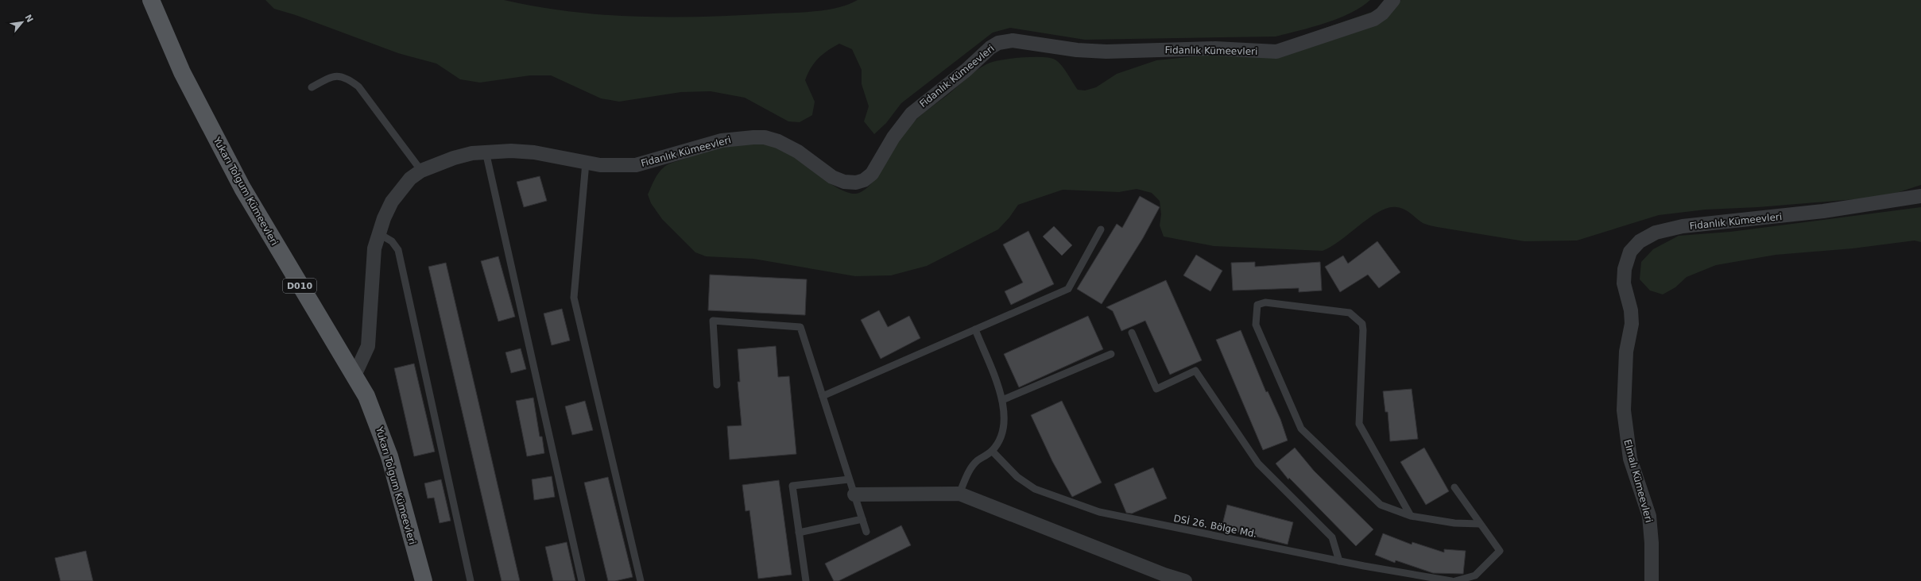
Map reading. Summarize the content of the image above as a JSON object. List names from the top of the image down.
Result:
{
  "streets": {
    "main road": ["Yukarı Tolgum Kümeevleri", "D010"],
    "street": ["Fidanlık Kümeevleri", "Elmalı Kümeevleri"],
    "lane": ["DSİ 26. Bölge Md."]
  },
  "crossings": [
    ["Fidanlık Kümeevleri", "Elmalı Kümeevleri"]
  ],
  "north": "top right"
}
